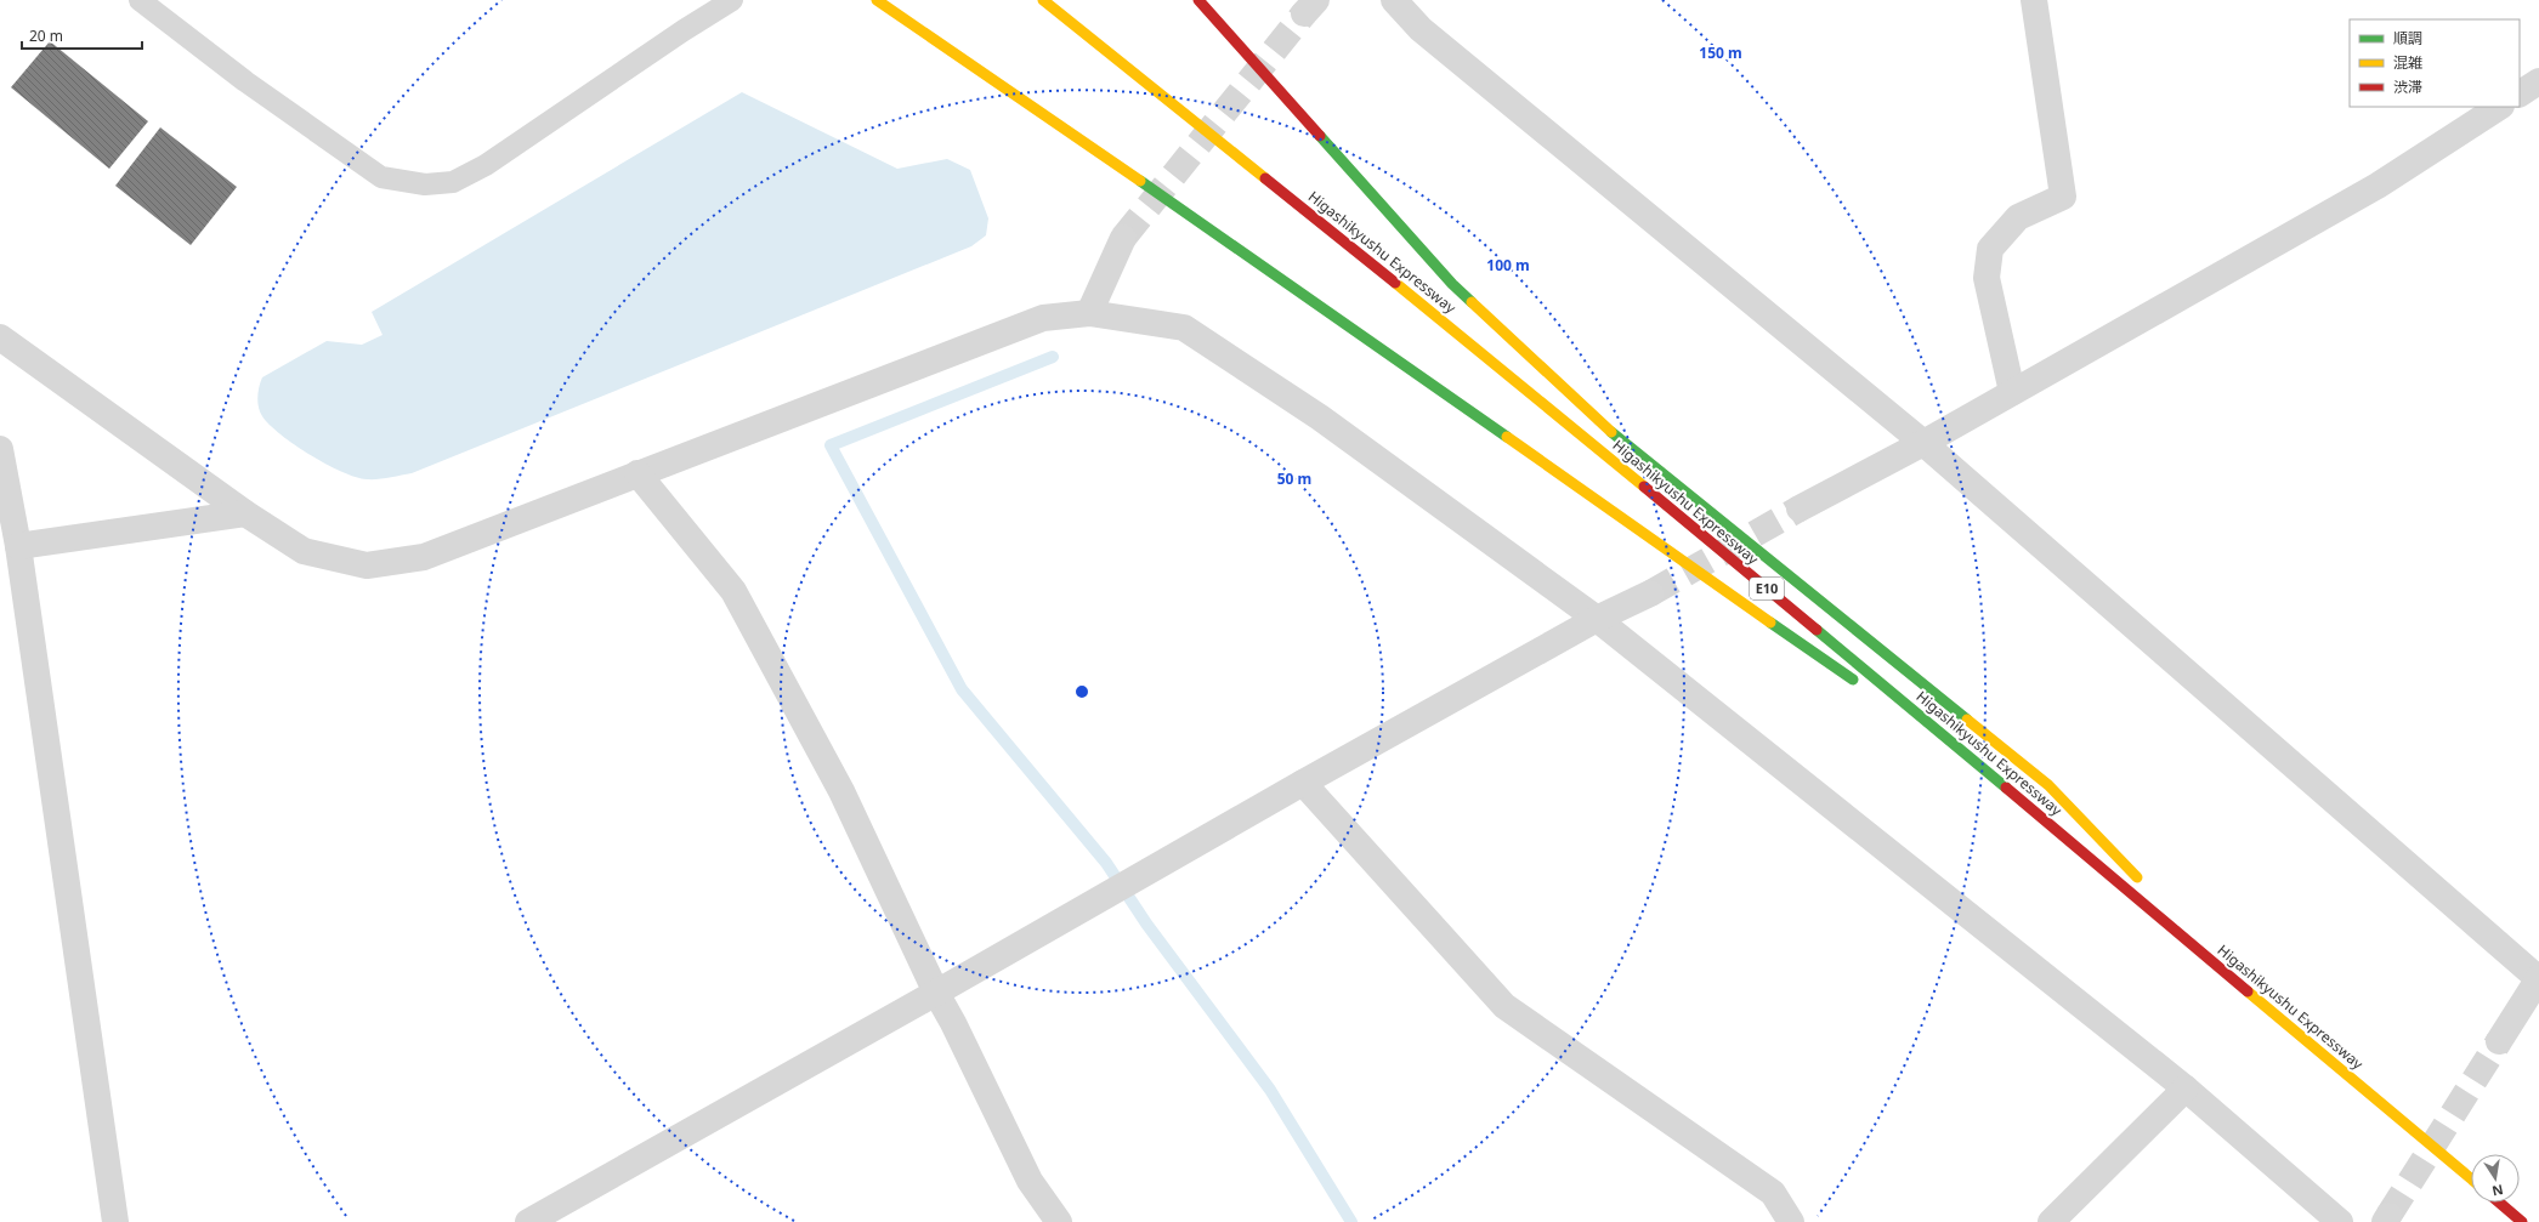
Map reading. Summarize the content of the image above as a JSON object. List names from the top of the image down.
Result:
{
  "streets": {
    "highway": ["Higashikyushu Expressway", "E10"]
  },
  "legend": ["順調", "混雑", "渋滞"],
  "scale_bar": "20 m",
  "north": "bottom",
  "rings": ["150 m", "100 m", "50 m"]
}
